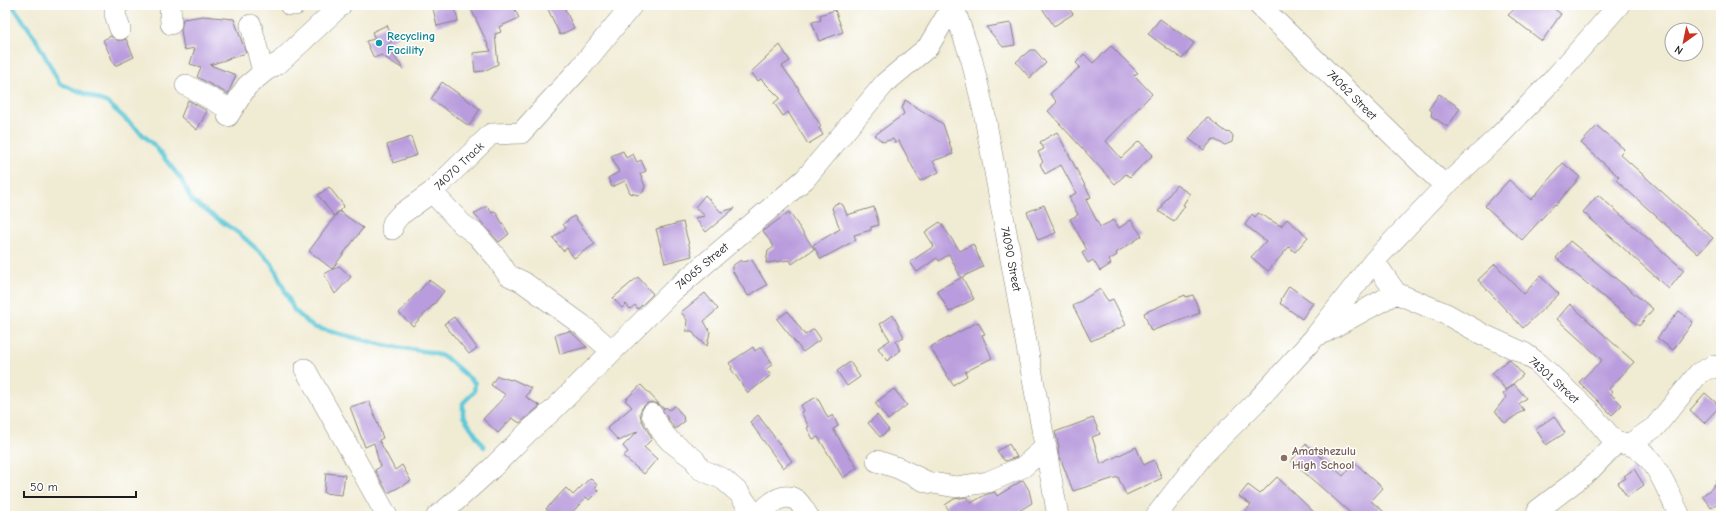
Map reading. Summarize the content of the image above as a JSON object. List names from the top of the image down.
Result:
{
  "streets": {
    "street": [
      "74062 Street",
      "74070 Track",
      "74090 Street",
      "74065 Street",
      "74301 Street"
    ]
  },
  "crossings": [
    ["74090 Street", "74065 Street"]
  ],
  "places": ["Recycling Facility", "Amatshezulu High School"],
  "scale_bar": "50 m",
  "north": "bottom left"
}
